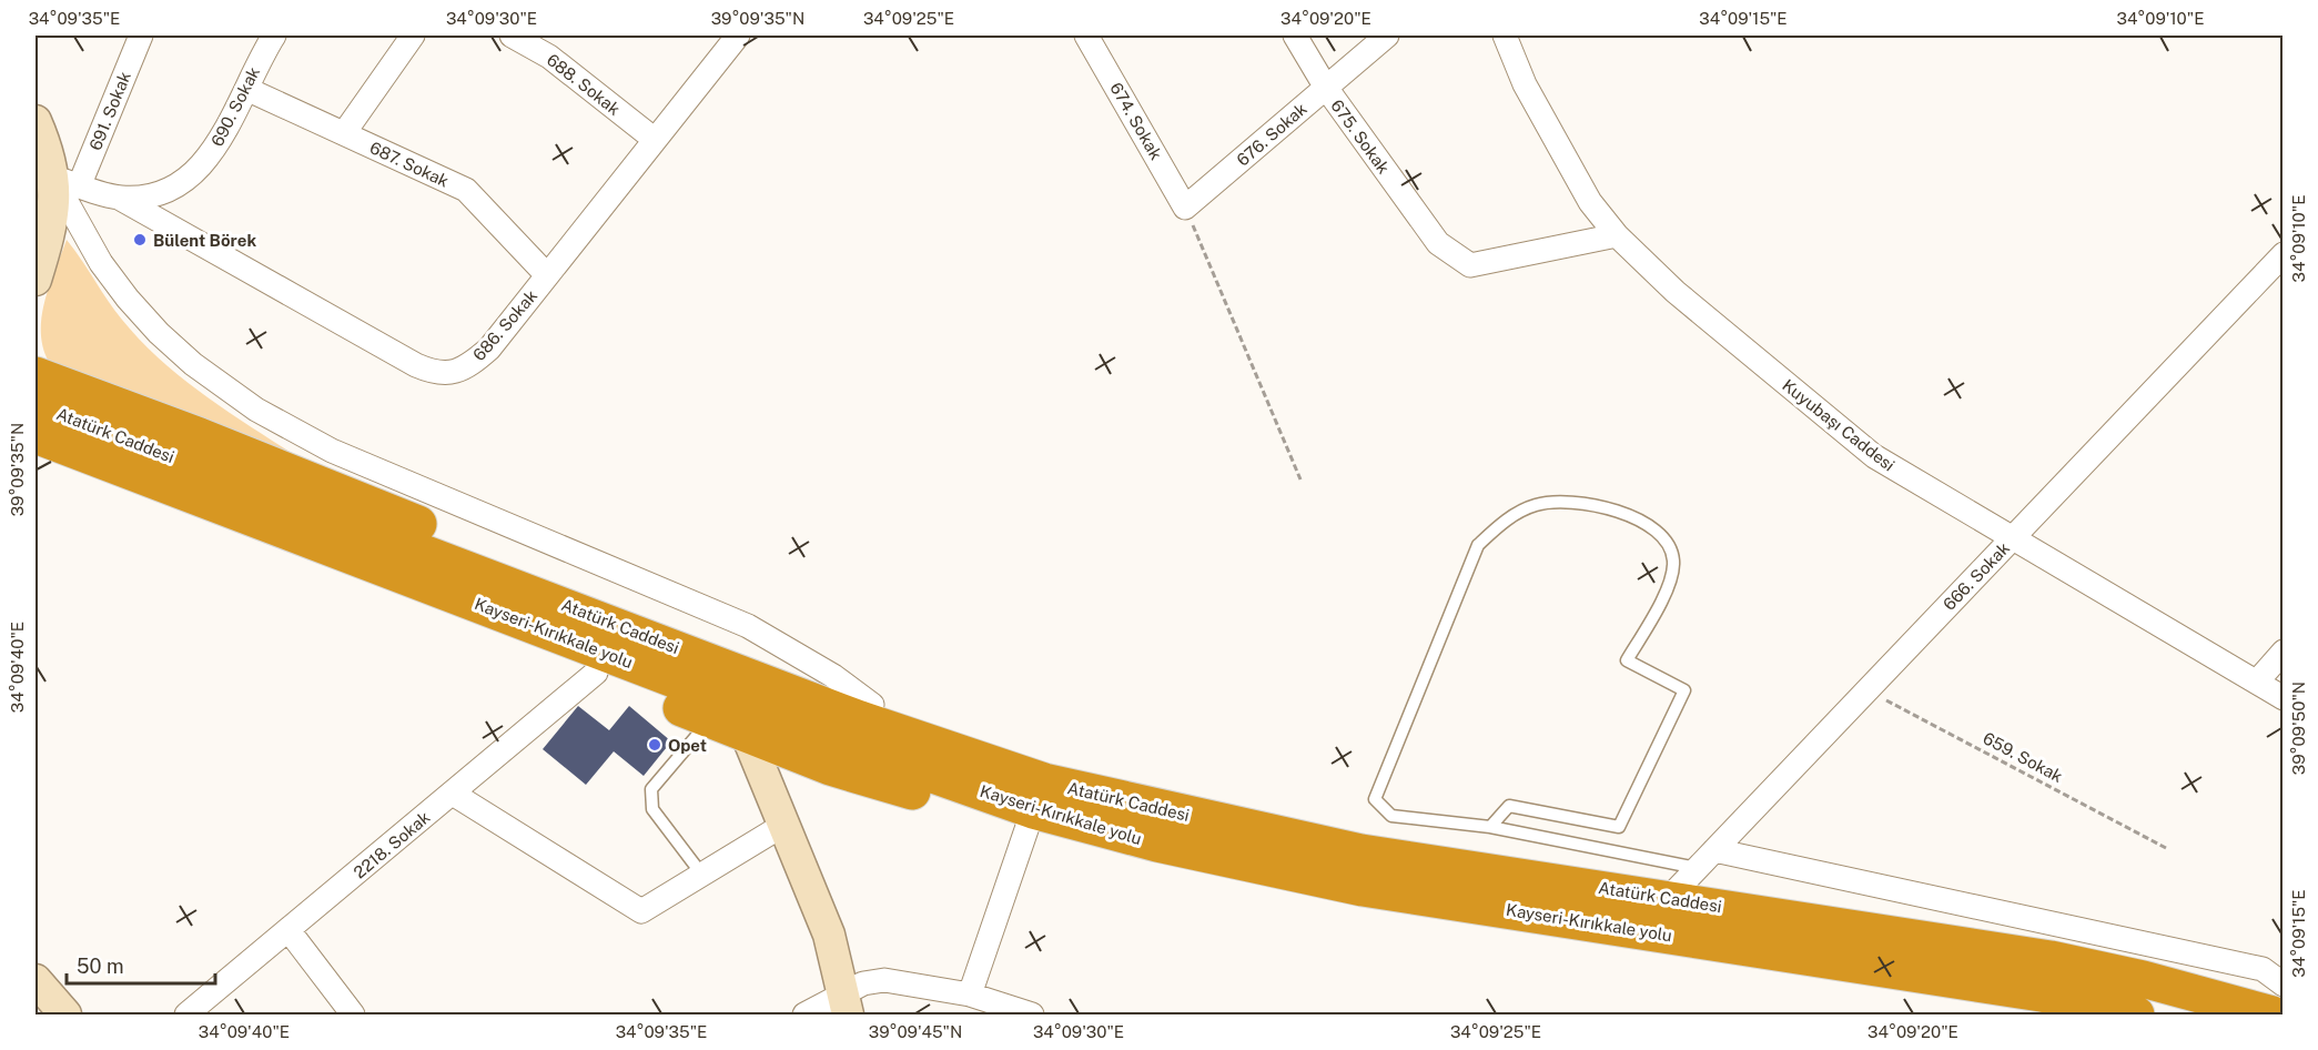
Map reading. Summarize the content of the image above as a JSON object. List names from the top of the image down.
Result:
{
  "streets": {
    "highway": ["Atatürk Caddesi", "Kayseri-Kırıkkale yolu"],
    "street": [
      "688. Sokak",
      "690. Sokak",
      "691. Sokak",
      "674. Sokak",
      "676. Sokak",
      "675. Sokak",
      "687. Sokak",
      "686. Sokak",
      "Kuyubaşı Caddesi",
      "666. Sokak",
      "2218. Sokak"
    ],
    "path": ["659. Sokak"]
  },
  "crossings": [
    ["688. Sokak", "686. Sokak"],
    ["690. Sokak", "691. Sokak"],
    ["690. Sokak", "687. Sokak"],
    ["690. Sokak", "686. Sokak"],
    ["674. Sokak", "676. Sokak"],
    ["676. Sokak", "675. Sokak"],
    ["675. Sokak", "Kuyubaşı Caddesi"],
    ["687. Sokak", "686. Sokak"],
    ["Kuyubaşı Caddesi", "666. Sokak"],
    ["Atatürk Caddesi", "666. Sokak"],
    ["Atatürk Caddesi", "Kayseri-Kırıkkale yolu"],
    ["666. Sokak", "659. Sokak"]
  ],
  "places": ["Bülent Börek", "Opet"],
  "scale_bar": "50 m",
  "coordinates": [
    "34°09'35\"E",
    "34°09'30\"E",
    "39°09'35\"N",
    "34°09'25\"E",
    "34°09'20\"E",
    "34°09'15\"E",
    "34°09'10\"E",
    "34°09'40\"E",
    "39°09'50\"N",
    "39°09'45\"N"
  ]
}
